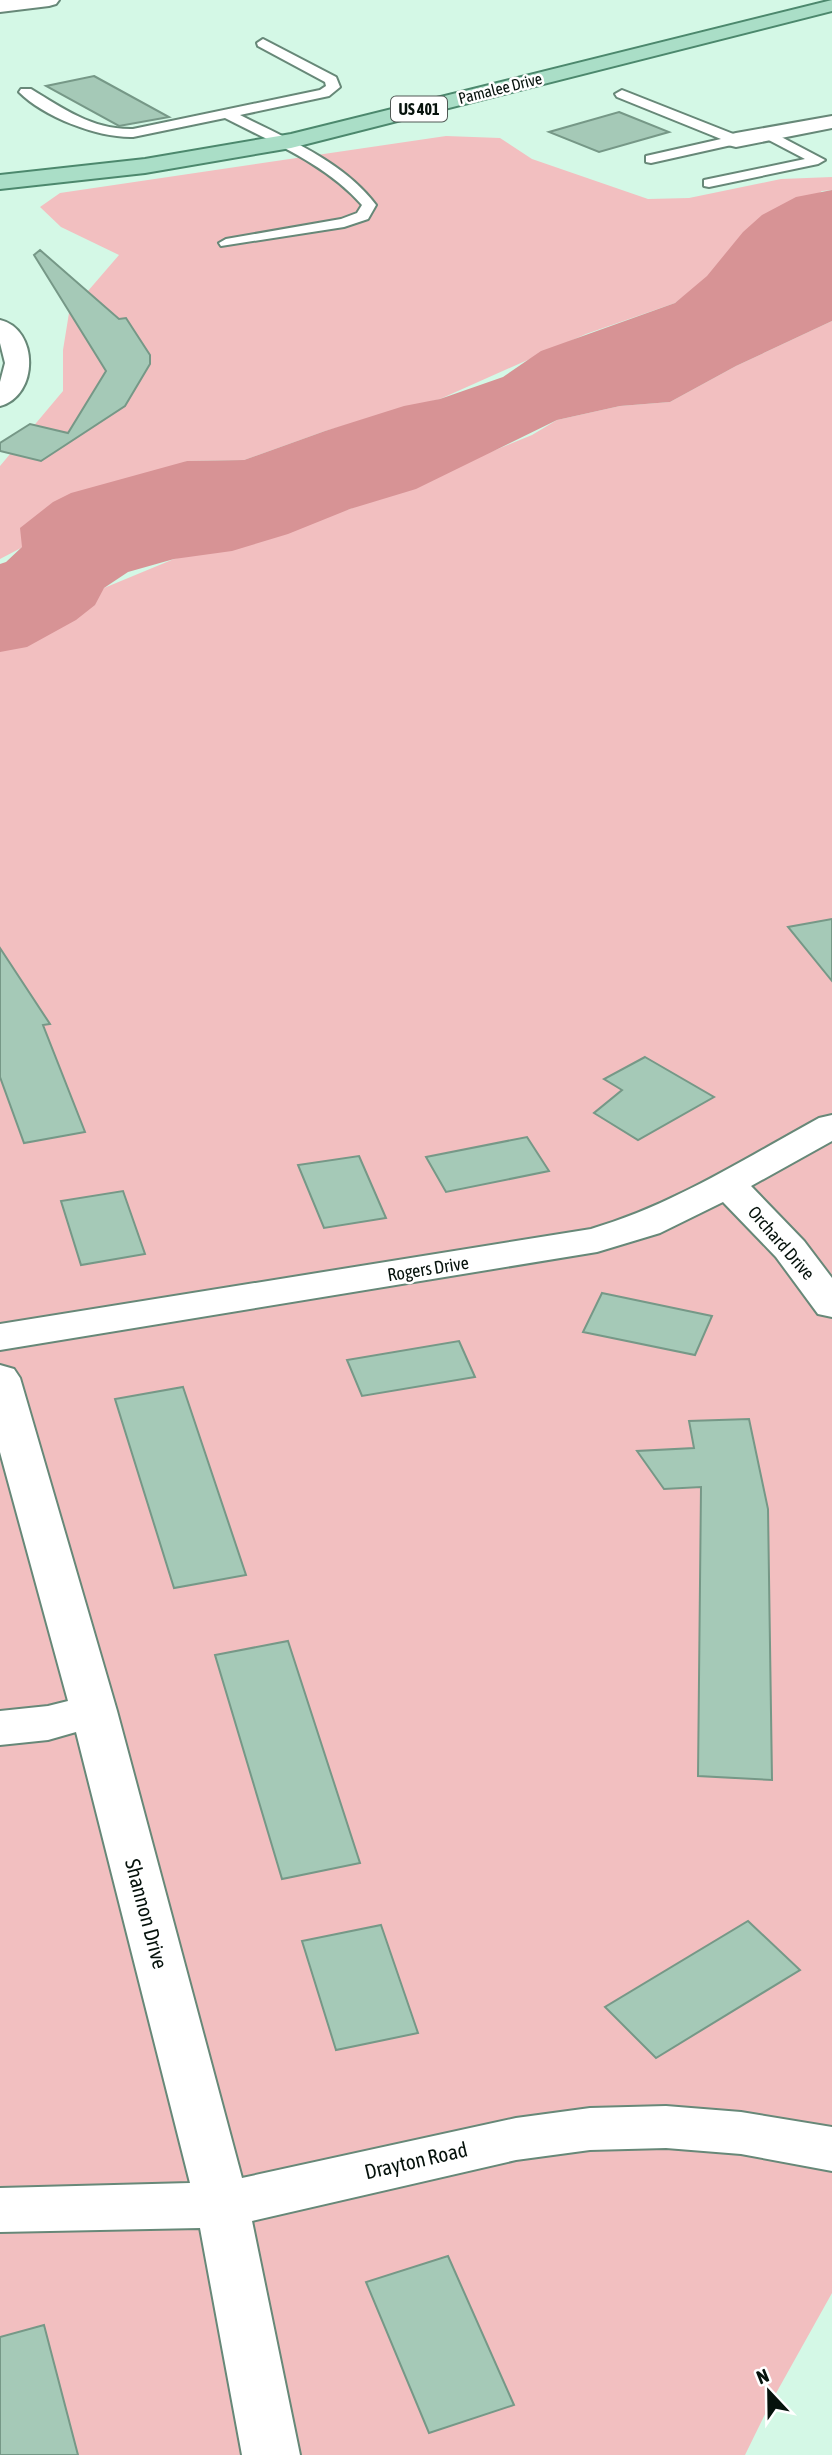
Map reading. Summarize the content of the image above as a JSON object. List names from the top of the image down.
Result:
{
  "streets": {
    "main road": ["Pamalee Drive", "US 401"],
    "street": [
      "Orchard Drive",
      "Rogers Drive",
      "Shannon Drive",
      "Drayton Road"
    ]
  },
  "crossings": [
    ["Orchard Drive", "Rogers Drive"],
    ["Shannon Drive", "Drayton Road"]
  ],
  "north": "top"
}
